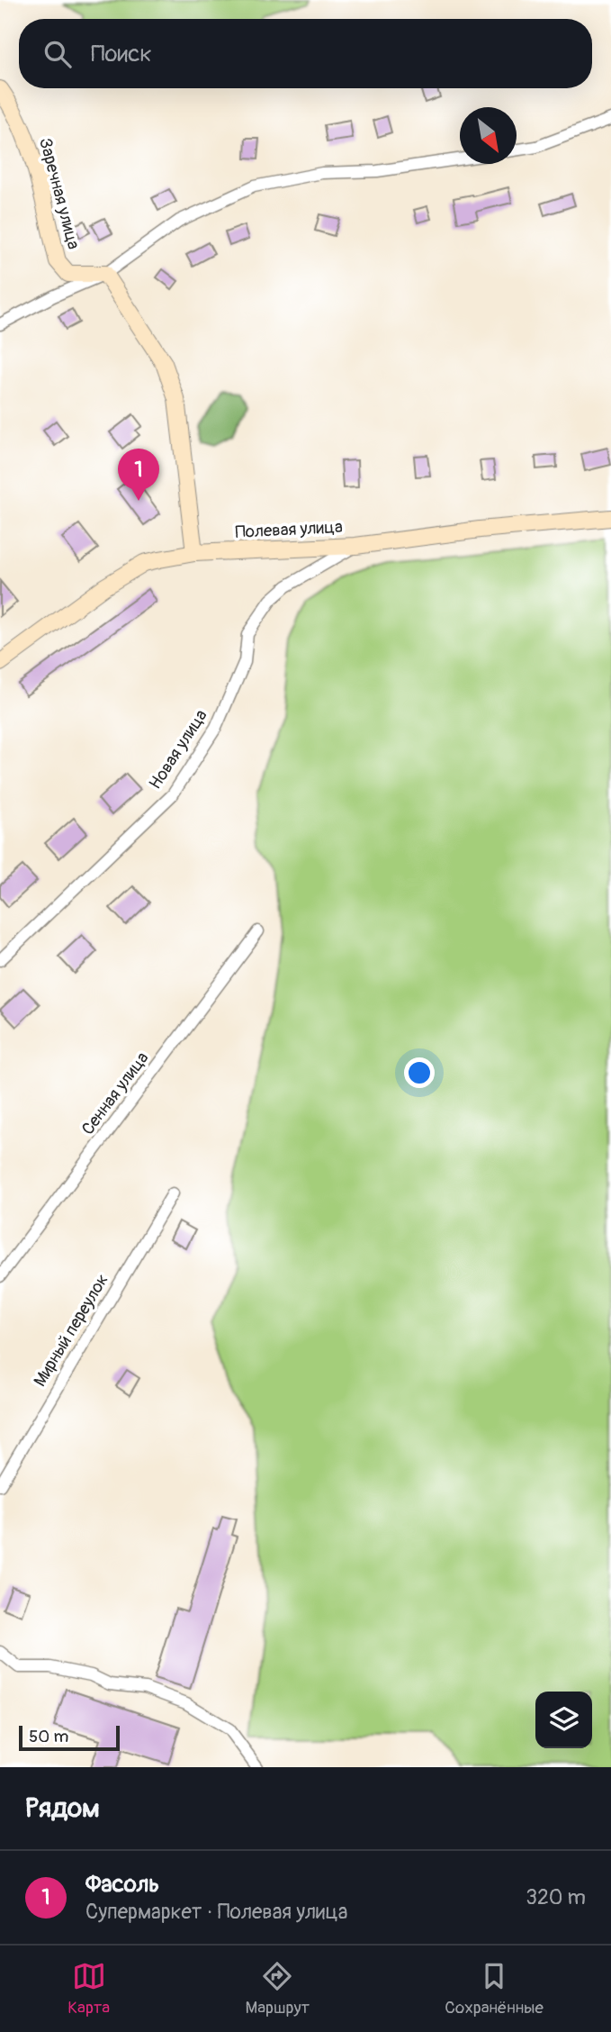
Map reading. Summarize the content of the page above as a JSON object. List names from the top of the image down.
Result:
{
  "streets": {
    "street": [
      "Заречная улица",
      "Полевая улица",
      "Новая улица",
      "Сенная улица",
      "Мирный переулок"
    ]
  },
  "crossings": [
    ["Полевая улица", "Новая улица"]
  ],
  "scale_bar": "50 m",
  "north": "bottom right",
  "page": {
    "search": "Поиск",
    "pins": "1",
    "scale": "50 m",
    "heading": "Рядом",
    "list": [
      {
        "mark": "1",
        "name": "Фасоль",
        "note": "Супермаркет · Полевая улица",
        "value": "320 m"
      }
    ],
    "nav": ["Карта", "Маршрут", "Сохранённые"]
  }
}
